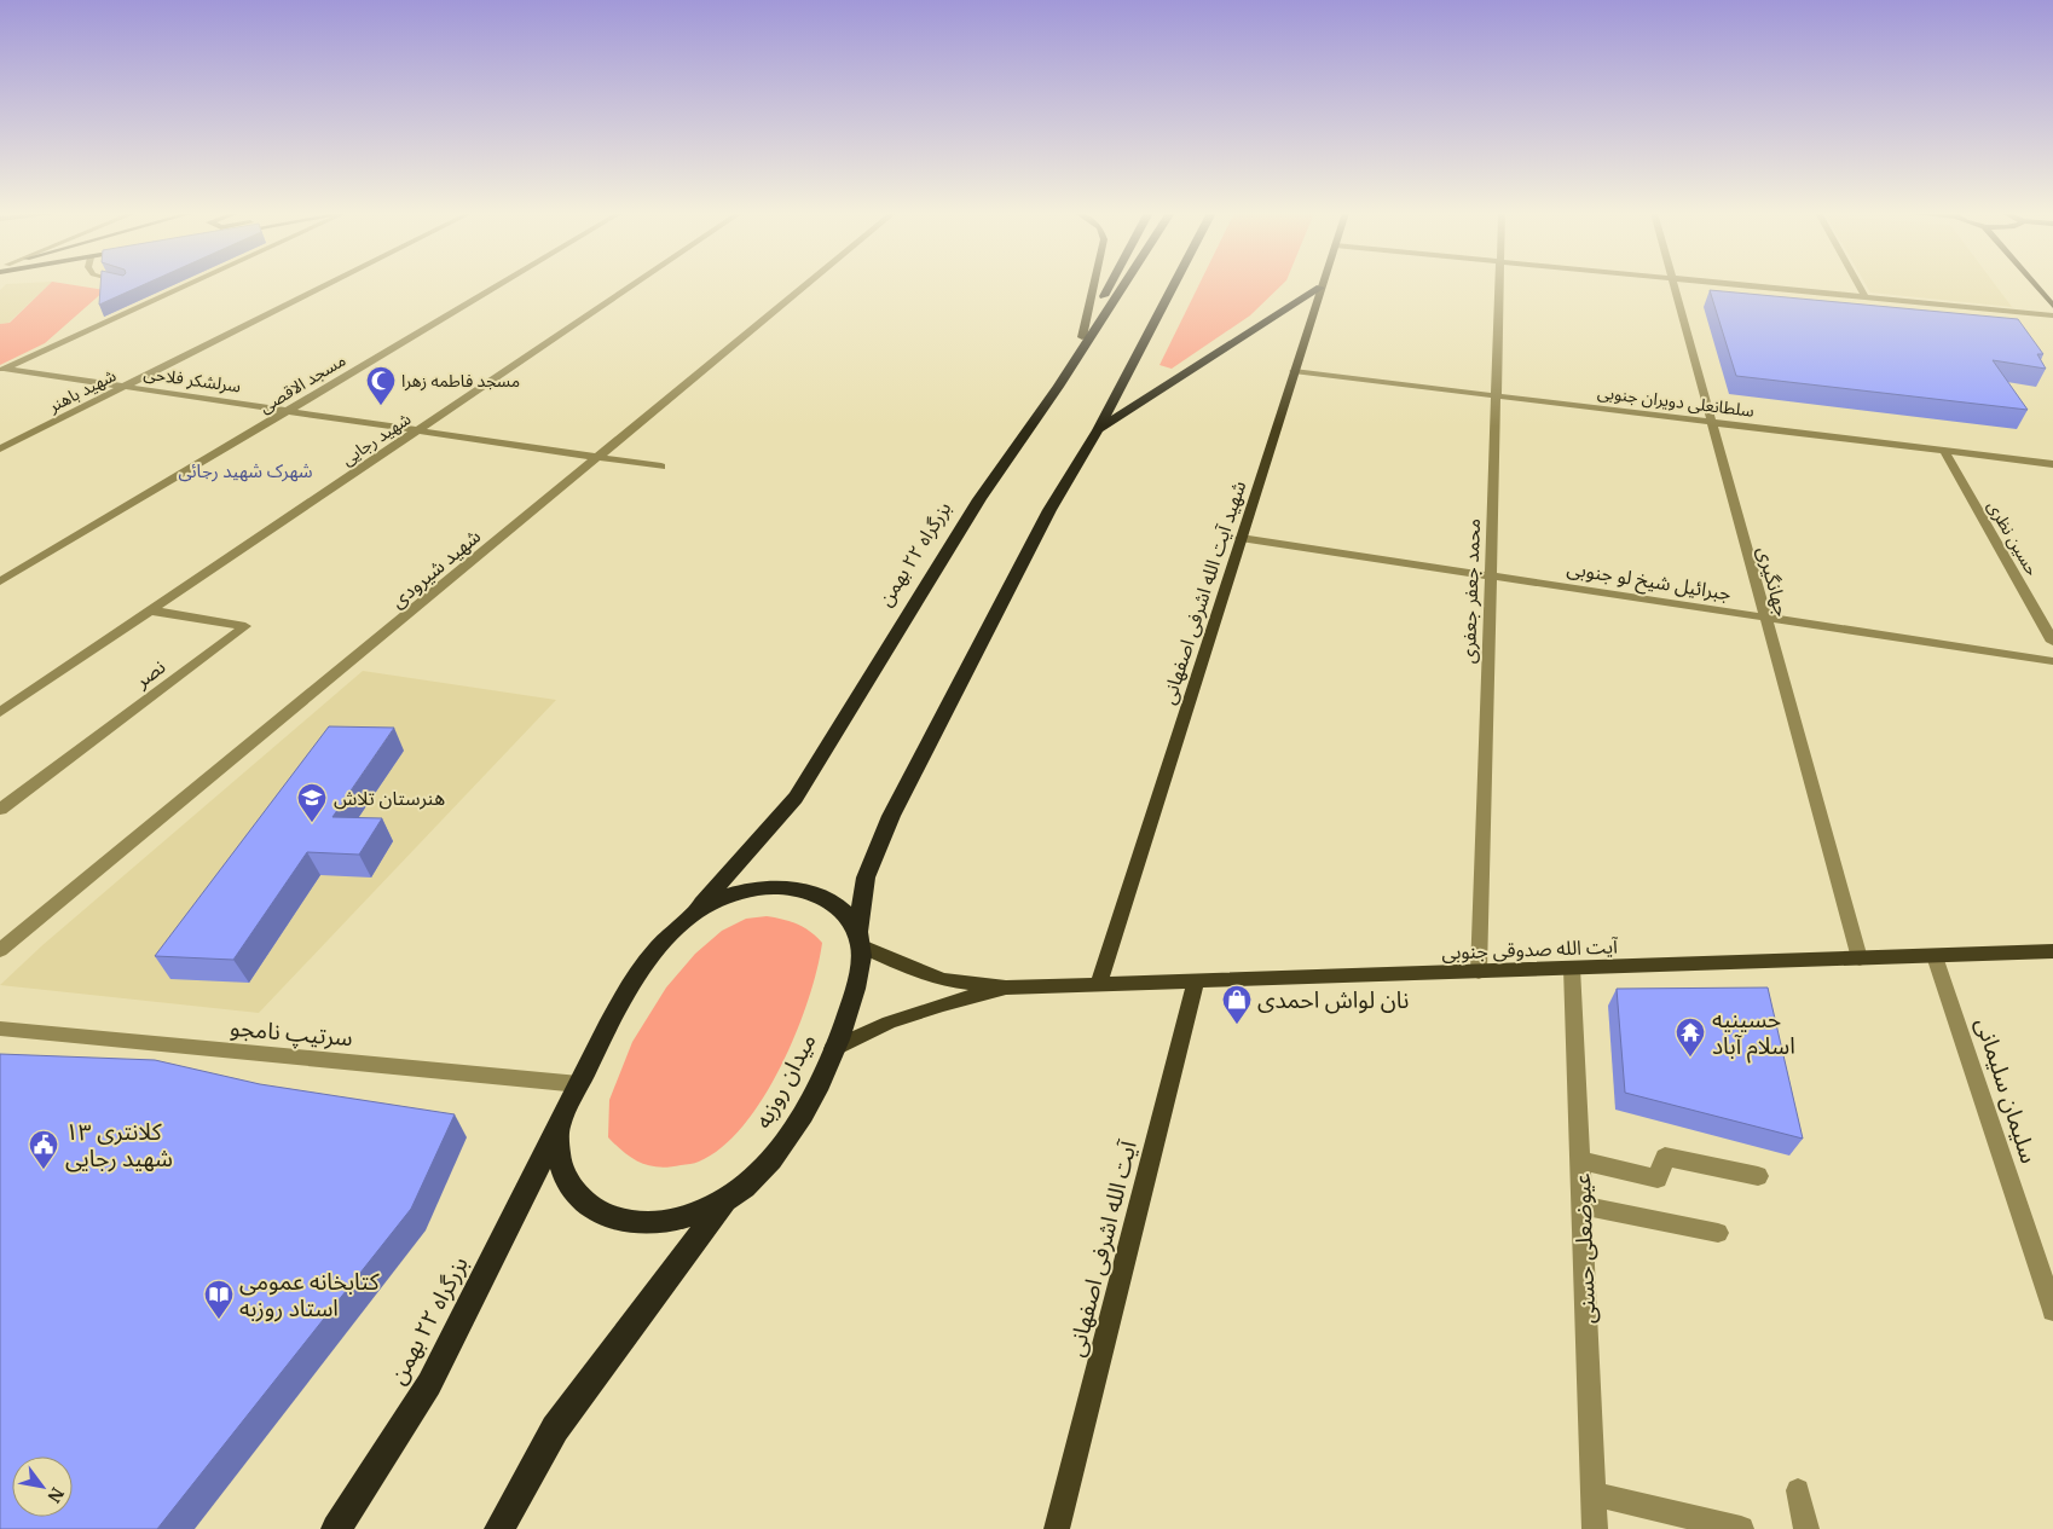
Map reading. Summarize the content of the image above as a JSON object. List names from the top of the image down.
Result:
{
  "streets": {
    "highway": ["بزرگراه ۲۲ بهمن", "میدان روزبه"],
    "main road": ["شهید آیت الله اشرفی اصفهانی", "آیت الله صدوقی جنوبی", "آیت الله اشرفی اصفهانی"],
    "street": [
      "سرلشکر فلاحی",
      "مسجد الاقصی",
      "شهید باهنر",
      "سلطانعلی دویران جنوبی",
      "شهید رجایی",
      "حسین نظری",
      "شهید شیرودی",
      "جبرائیل شیخ لو جنوبی",
      "جهانگیری",
      "محمد جعفر جعفری",
      "نصر",
      "سرتیپ نامجو",
      "سلیمان سلیمانی",
      "عیوضعلی حسنی"
    ]
  },
  "crossings": [
    ["سرلشکر فلاحی", "مسجد الاقصی"],
    ["سرلشکر فلاحی", "شهید باهنر"],
    ["سرلشکر فلاحی", "شهید رجایی"],
    ["سرلشکر فلاحی", "شهید شیرودی"],
    ["سلطانعلی دویران جنوبی", "حسین نظری"],
    ["سلطانعلی دویران جنوبی", "جهانگیری"],
    ["سلطانعلی دویران جنوبی", "محمد جعفر جعفری"],
    ["سلطانعلی دویران جنوبی", "شهید آیت الله اشرفی اصفهانی"],
    ["شهید رجایی", "نصر"],
    ["بزرگراه ۲۲ بهمن", "میدان روزبه"],
    ["جبرائیل شیخ لو جنوبی", "جهانگیری"],
    ["جبرائیل شیخ لو جنوبی", "محمد جعفر جعفری"],
    ["جبرائیل شیخ لو جنوبی", "شهید آیت الله اشرفی اصفهانی"],
    ["جهانگیری", "آیت الله صدوقی جنوبی"],
    ["محمد جعفر جعفری", "آیت الله صدوقی جنوبی"],
    ["شهید آیت الله اشرفی اصفهانی", "آیت الله صدوقی جنوبی"],
    ["آیت الله صدوقی جنوبی", "سلیمان سلیمانی"],
    ["آیت الله صدوقی جنوبی", "آیت الله اشرفی اصفهانی"],
    ["آیت الله صدوقی جنوبی", "عیوضعلی حسنی"],
    ["سرتیپ نامجو", "میدان روزبه"]
  ],
  "districts": ["شهرک شهید رجائی"],
  "places": {
    "mosque": ["مسجد فاطمه زهرا"],
    "school or university": ["هنرستان تلاش"],
    "shop": ["نان لواش احمدی"],
    "temple": ["حسینیه اسلام آباد"],
    "public building": ["کلانتری ۱۳ شهید رجایی"],
    "library": ["کتابخانه عمومی استاد روزبه"]
  },
  "north": "bottom right"
}
